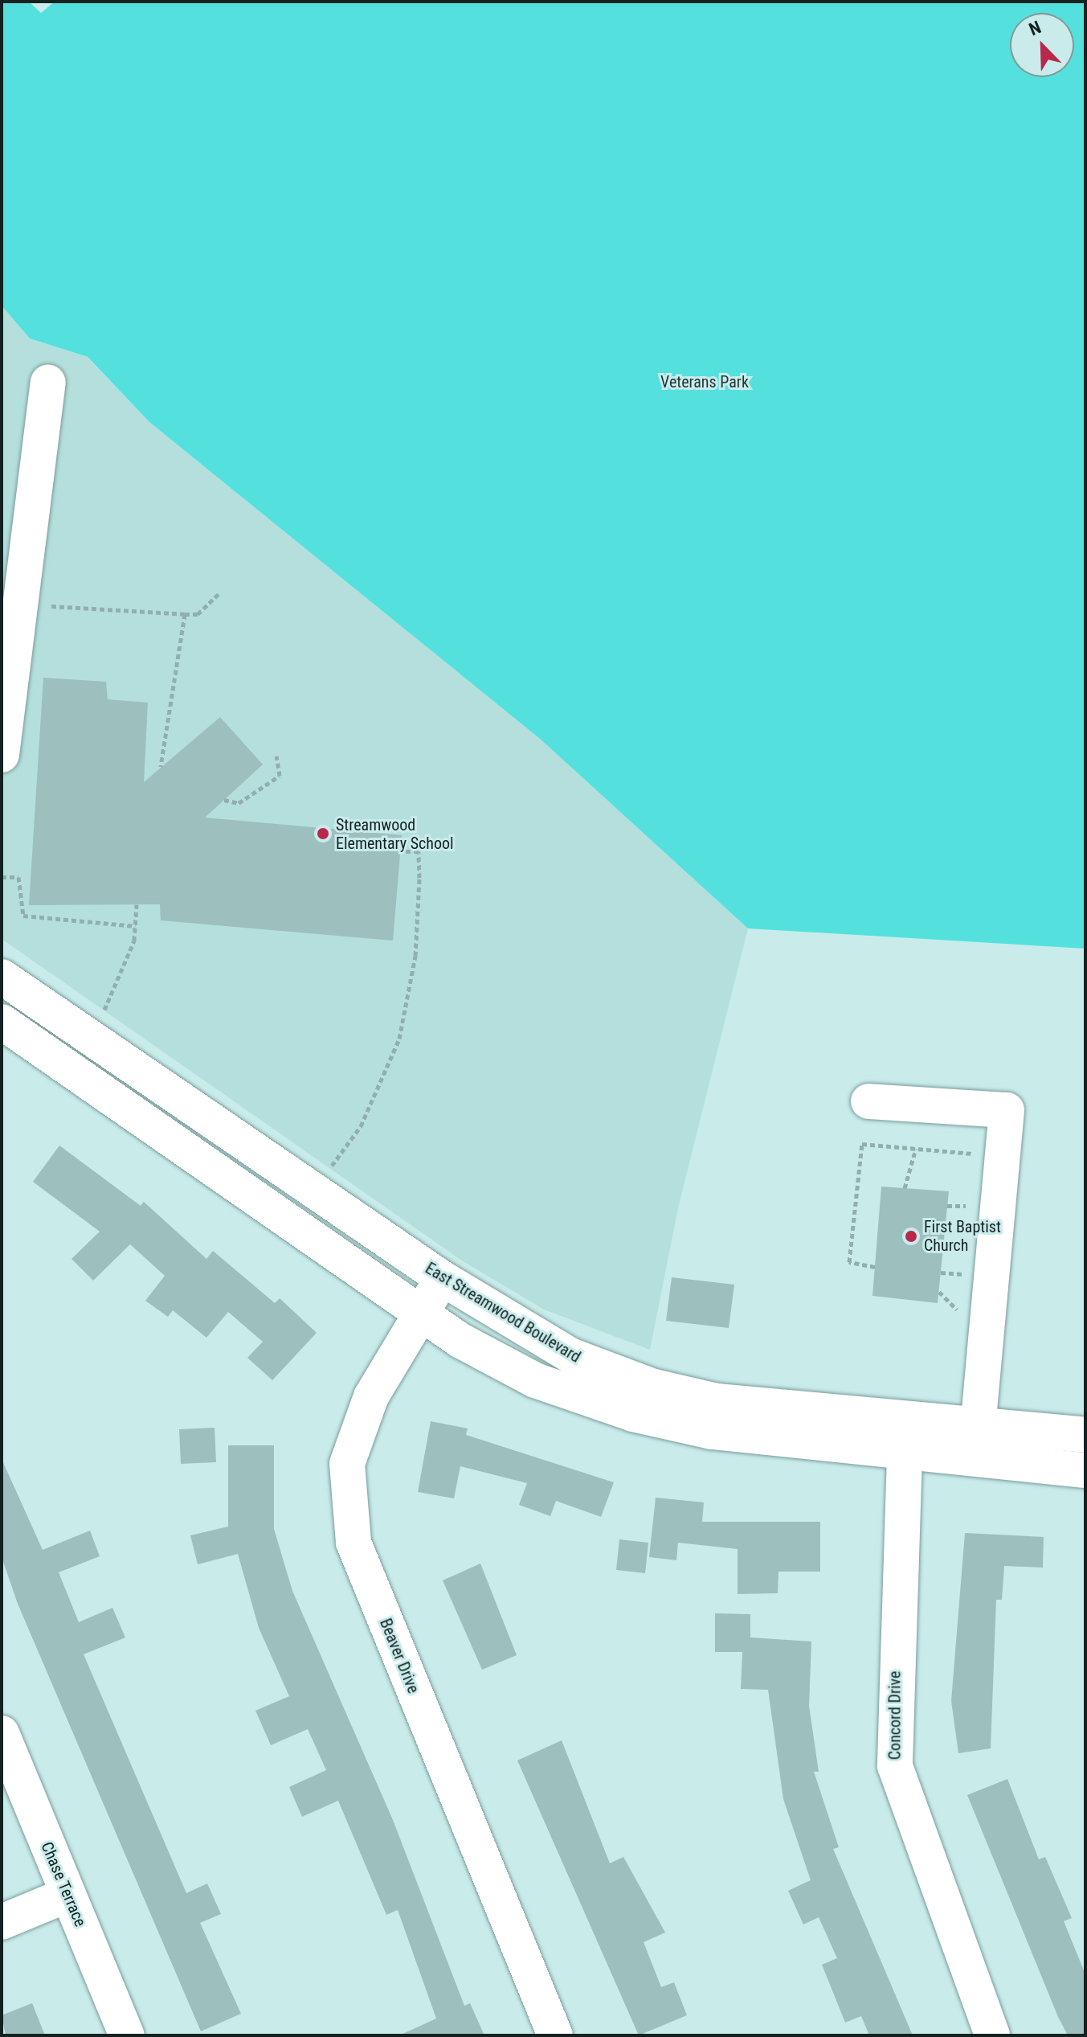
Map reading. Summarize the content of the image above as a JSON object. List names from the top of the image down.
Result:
{
  "streets": {
    "street": [
      "East Streamwood Boulevard",
      "Beaver Drive",
      "Concord Drive",
      "Chase Terrace"
    ]
  },
  "crossings": [
    ["East Streamwood Boulevard", "Beaver Drive"],
    ["East Streamwood Boulevard", "Concord Drive"]
  ],
  "parks": ["Veterans Park"],
  "places": ["Streamwood Elementary School", "First Baptist Church"],
  "north": "top left"
}
